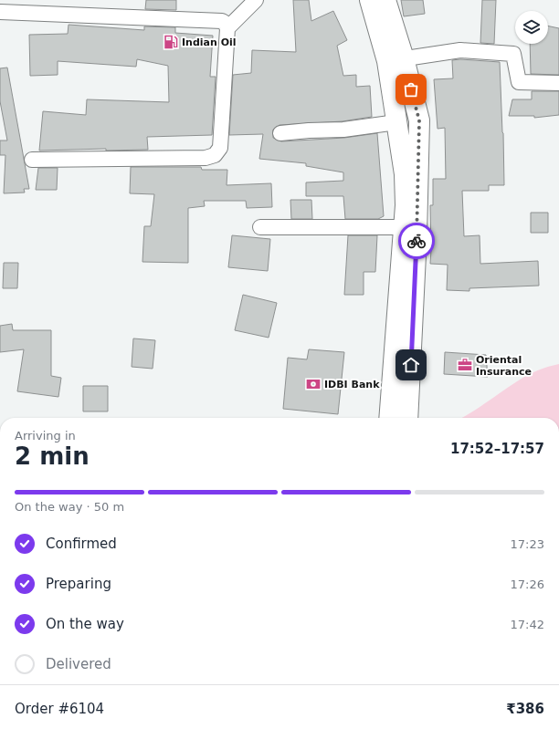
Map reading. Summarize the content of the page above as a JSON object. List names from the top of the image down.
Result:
{
  "places": {
    "fuel station": ["Indian Oil"],
    "office": ["Oriental Insurance"],
    "bank": ["IDBI Bank"]
  },
  "page": {
    "heading": ["2 min", "Arriving in", "17:52–17:57"],
    "panel": ["Order #6104", "₹386"],
    "bar": "On the way · 50 m",
    "list": [
      ["Confirmed", "17:23"],
      ["Preparing", "17:26"],
      ["On the way", "17:42"],
      "Delivered"
    ]
  }
}
